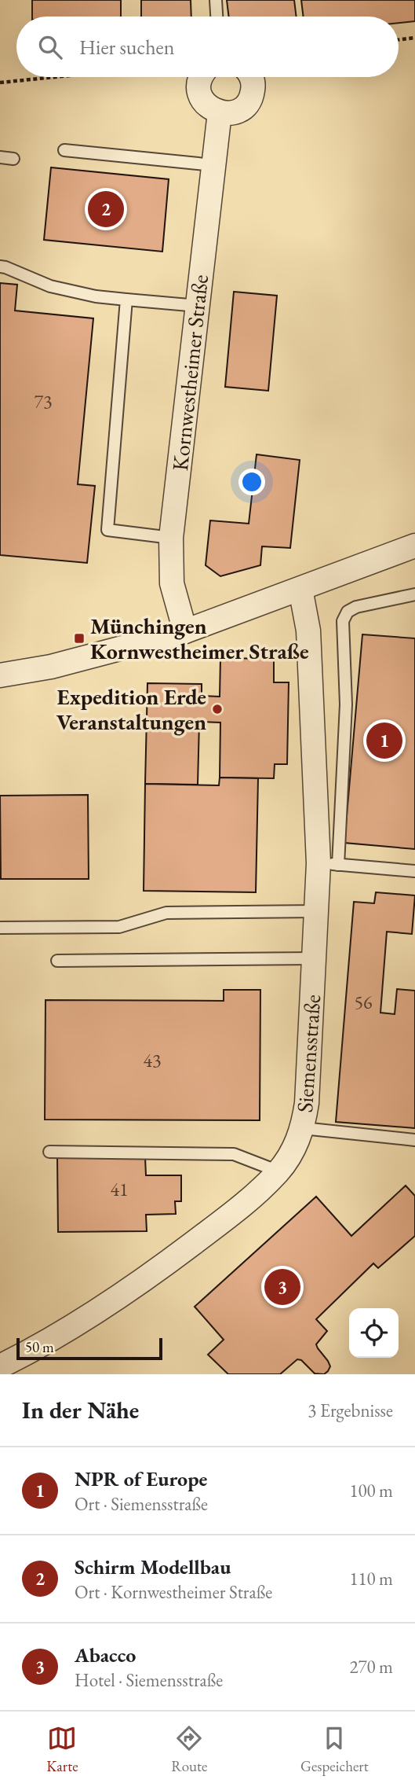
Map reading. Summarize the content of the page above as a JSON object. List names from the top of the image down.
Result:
{
  "streets": {
    "street": ["Kornwestheimer Straße", "Siemensstraße"]
  },
  "places": {
    "transit": ["Münchingen Kornwestheimer Straße"],
    "other": ["Expedition Erde Veranstaltungen"]
  },
  "house_numbers": [
    "73",
    "56",
    "43",
    "41"
  ],
  "scale_bar": "50 m",
  "page": {
    "search": "Hier suchen",
    "pins": ["2", "1", "3"],
    "scale": "50 m",
    "heading": ["In der Nähe", "3 Ergebnisse"],
    "list": [
      {
        "mark": "1",
        "name": "NPR of Europe",
        "note": "Ort · Siemensstraße",
        "value": "100 m"
      },
      {
        "mark": "2",
        "name": "Schirm Modellbau",
        "note": "Ort · Kornwestheimer Straße",
        "value": "110 m"
      },
      {
        "mark": "3",
        "name": "Abacco",
        "note": "Hotel · Siemensstraße",
        "value": "270 m"
      }
    ],
    "nav": ["Karte", "Route", "Gespeichert"]
  }
}
